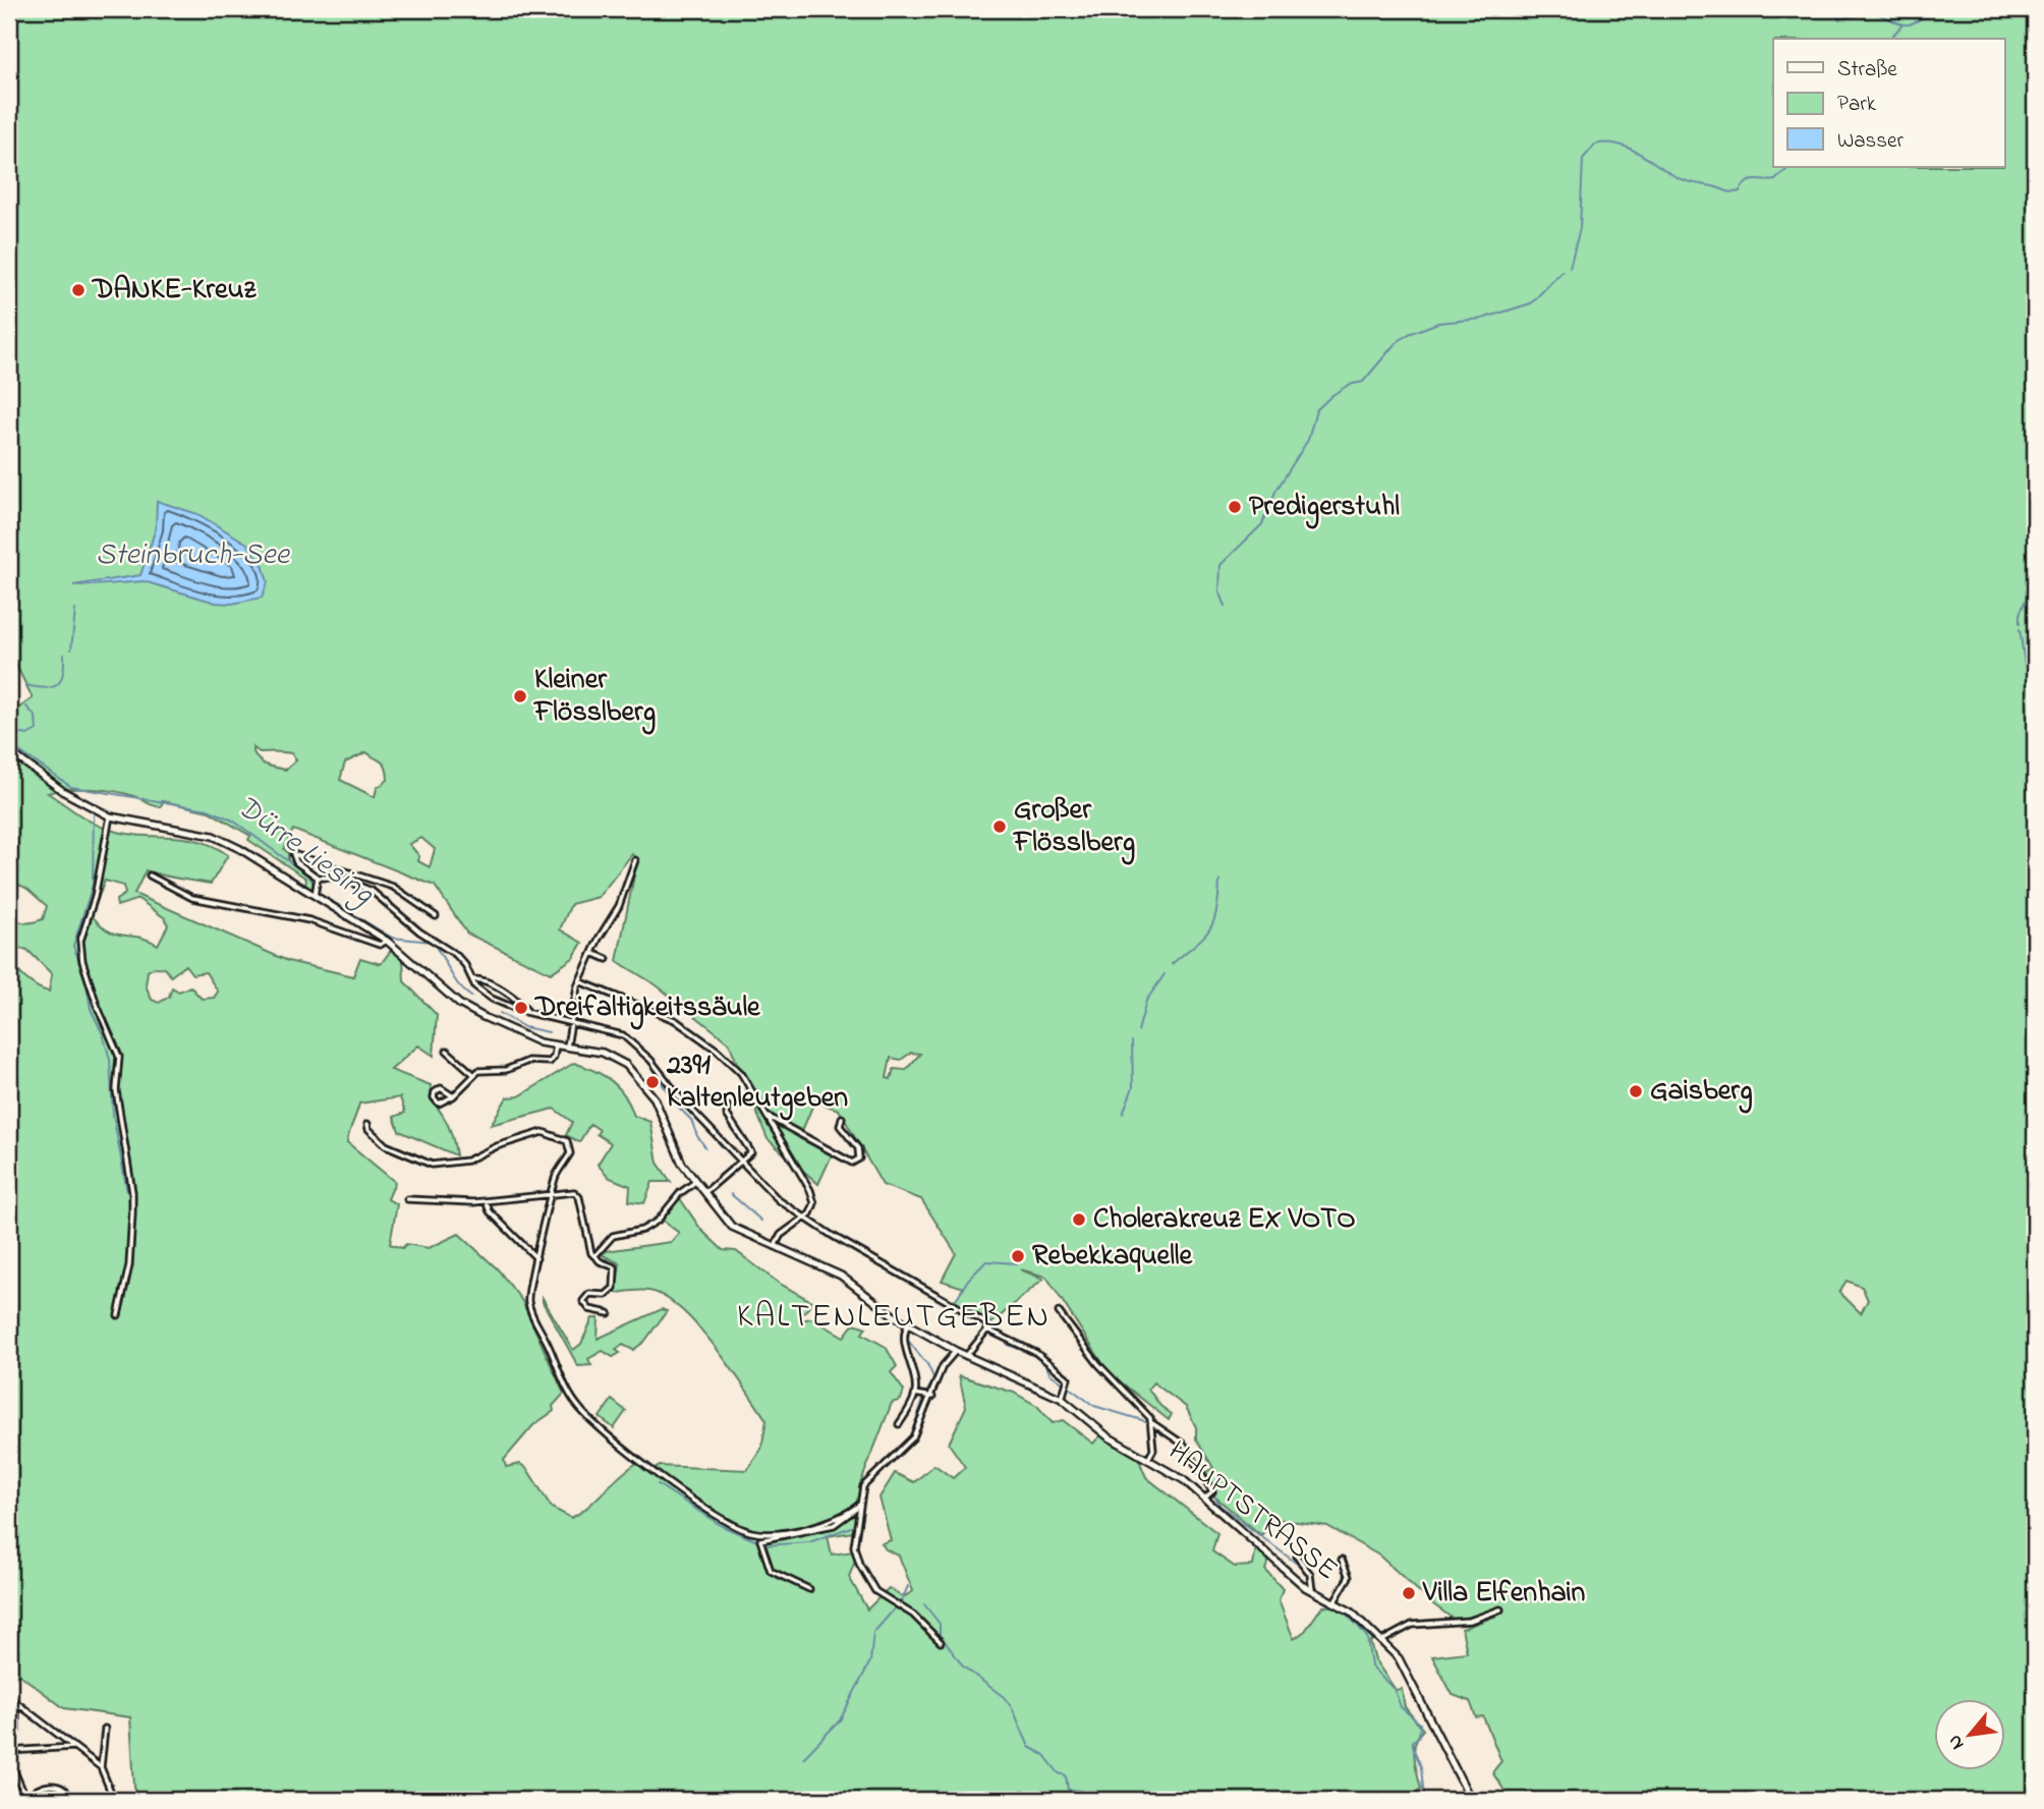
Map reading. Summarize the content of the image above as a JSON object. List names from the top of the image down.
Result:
{
  "streets": {
    "main road": ["HAUPTSTRASSE"]
  },
  "districts": ["KALTENLEUTGEBEN"],
  "water": ["Steinbruch-See", "Dürre Liesing"],
  "places": [
    "DANKE-Kreuz",
    "Predigerstuhl",
    "Kleiner Flösslberg",
    "Großer Flösslberg",
    "Dreifaltigkeitssäule",
    "2391 Kaltenleutgeben",
    "Gaisberg",
    "Cholerakreuz EX VOTO",
    "Rebekkaquelle",
    "Villa Elfenhain"
  ],
  "legend": ["Straße", "Park", "Wasser"],
  "north": "bottom left"
}
